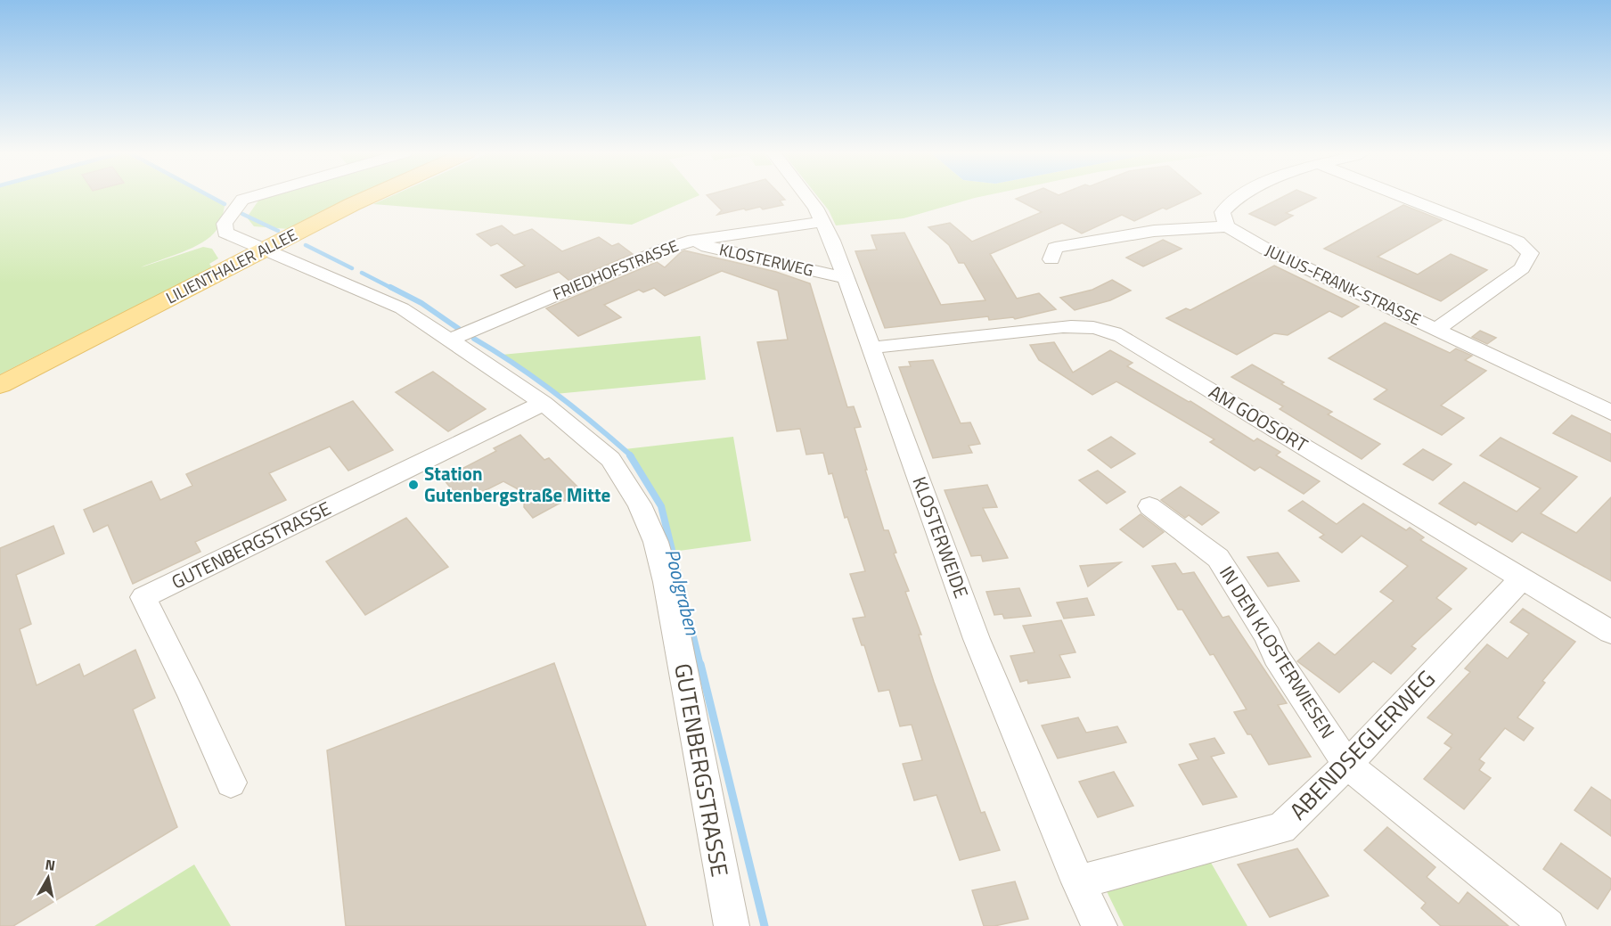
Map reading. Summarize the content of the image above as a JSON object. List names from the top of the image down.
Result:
{
  "streets": {
    "main road": ["LILIENTHALER ALLEE"],
    "street": [
      "KLOSTERWEG",
      "FRIEDHOFSTRASSE",
      "JULIUS-FRANK-STRASSE",
      "AM GOOSORT",
      "KLOSTERWEIDE",
      "GUTENBERGSTRASSE",
      "IN DEN KLOSTERWIESEN",
      "ABENDSEGLERWEG"
    ]
  },
  "crossings": [
    ["KLOSTERWEG", "FRIEDHOFSTRASSE"],
    ["KLOSTERWEG", "KLOSTERWEIDE"],
    ["LILIENTHALER ALLEE", "GUTENBERGSTRASSE"],
    ["FRIEDHOFSTRASSE", "KLOSTERWEIDE"],
    ["FRIEDHOFSTRASSE", "GUTENBERGSTRASSE"],
    ["AM GOOSORT", "KLOSTERWEIDE"],
    ["AM GOOSORT", "ABENDSEGLERWEG"],
    ["KLOSTERWEIDE", "ABENDSEGLERWEG"],
    ["IN DEN KLOSTERWIESEN", "ABENDSEGLERWEG"]
  ],
  "water": ["Poolgraben"],
  "places": ["Station Gutenbergstraße Mitte"],
  "north": "top"
}
